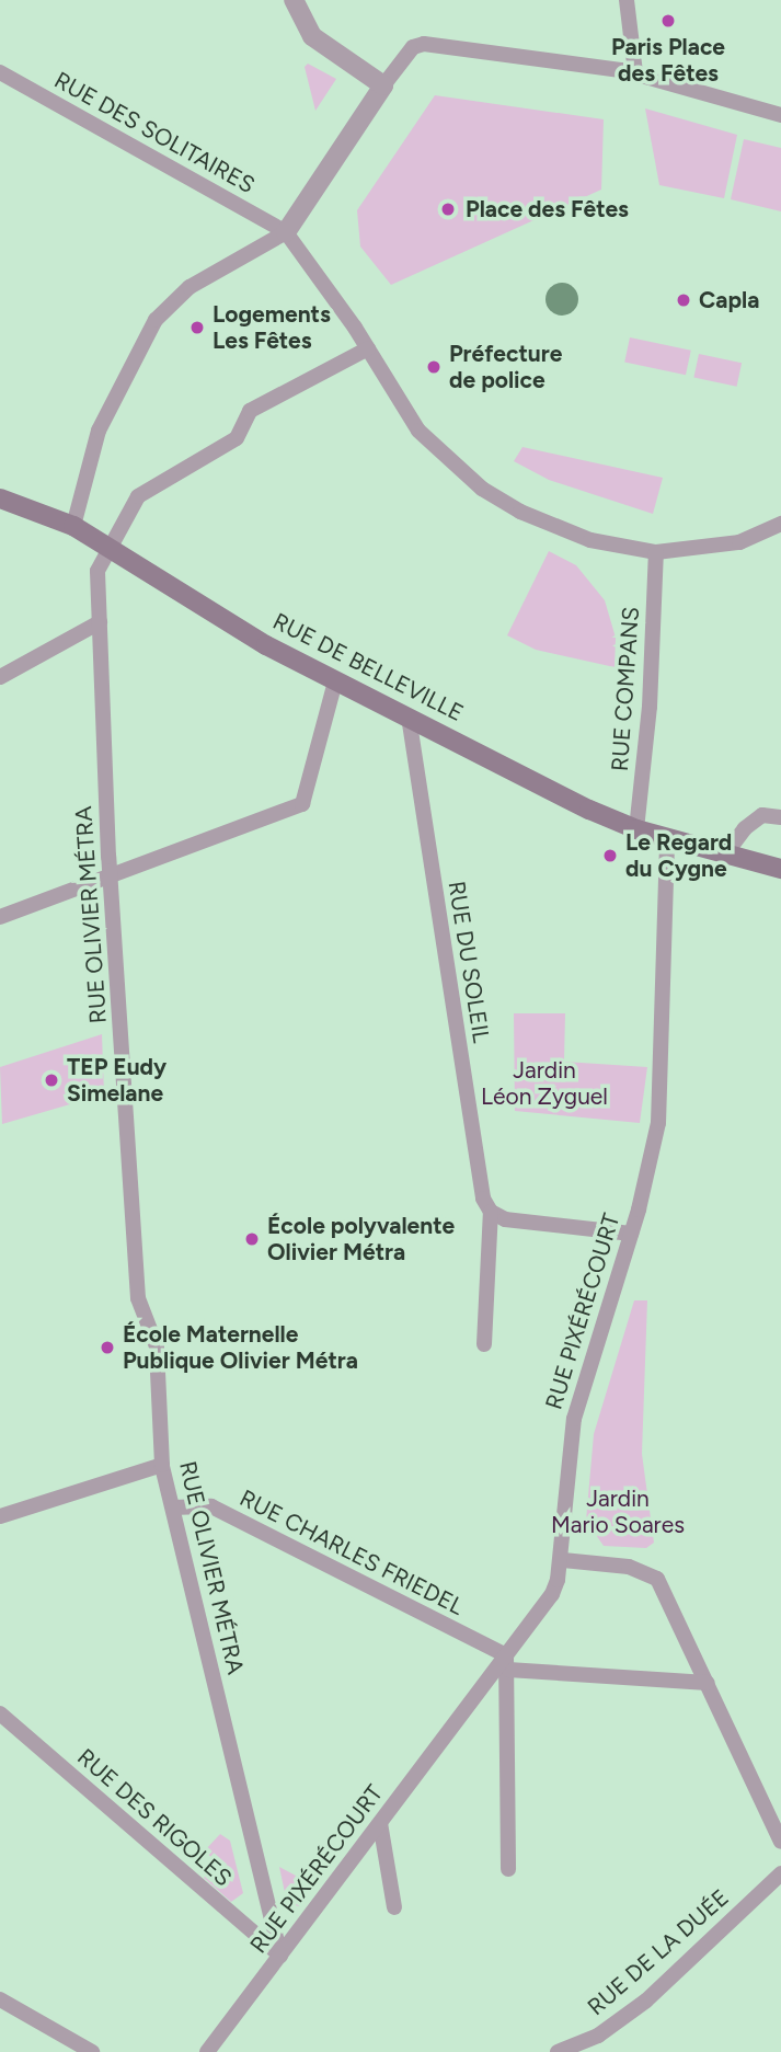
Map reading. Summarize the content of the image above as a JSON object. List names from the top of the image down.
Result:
{
  "streets": {
    "main road": ["RUE DE BELLEVILLE"],
    "street": [
      "RUE DES SOLITAIRES",
      "RUE COMPANS",
      "RUE OLIVIER MÉTRA",
      "RUE DU SOLEIL",
      "RUE PIXÉRÉCOURT",
      "RUE CHARLES FRIEDEL",
      "RUE DES RIGOLES",
      "RUE DE LA DUÉE"
    ]
  },
  "crossings": [
    ["RUE DE BELLEVILLE", "RUE COMPANS"],
    ["RUE DE BELLEVILLE", "RUE OLIVIER MÉTRA"],
    ["RUE DE BELLEVILLE", "RUE DU SOLEIL"],
    ["RUE DE BELLEVILLE", "RUE PIXÉRÉCOURT"],
    ["RUE OLIVIER MÉTRA", "RUE PIXÉRÉCOURT"],
    ["RUE OLIVIER MÉTRA", "RUE CHARLES FRIEDEL"],
    ["RUE OLIVIER MÉTRA", "RUE DES RIGOLES"],
    ["RUE PIXÉRÉCOURT", "RUE CHARLES FRIEDEL"],
    ["RUE PIXÉRÉCOURT", "RUE DES RIGOLES"]
  ],
  "parks": ["Jardin Léon Zyguel", "Jardin Mario Soares"],
  "places": [
    "Paris Place des Fêtes",
    "Place des Fêtes",
    "Capla",
    "Logements Les Fêtes",
    "Préfecture de police",
    "Le Regard du Cygne",
    "TEP Eudy Simelane",
    "École polyvalente Olivier Métra",
    "École Maternelle Publique Olivier Métra"
  ]
}
